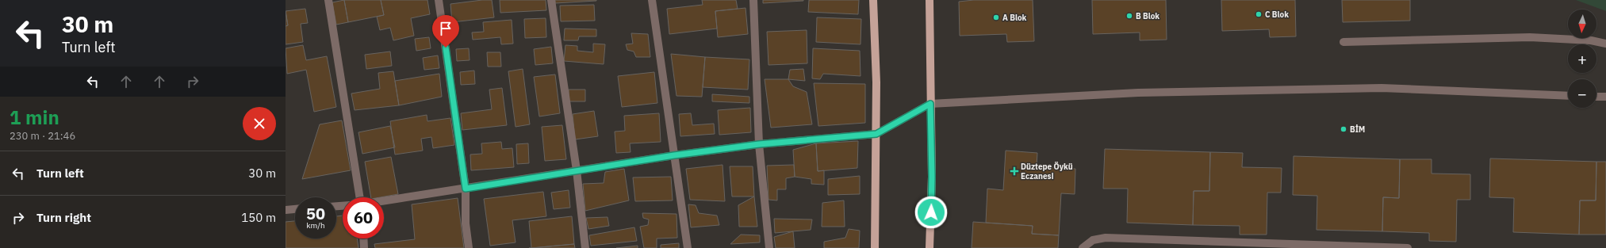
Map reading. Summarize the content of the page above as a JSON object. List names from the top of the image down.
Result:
{
  "places": {
    "other": [
      "C Blok",
      "B Blok",
      "A Blok",
      "BİM"
    ],
    "health": ["Düztepe Öykü Eczanesi"]
  },
  "north": "bottom",
  "page": {
    "turn": ["30 m", "Turn left"],
    "map_buttons": ["+", "−"],
    "heading": ["1 min", "230 m · 21:46"],
    "list": [
      {
        "name": "Turn left",
        "value": "30 m"
      },
      {
        "name": "Turn right",
        "value": "150 m"
      }
    ],
    "speed": "50 km/h",
    "limit": "60"
  }
}
